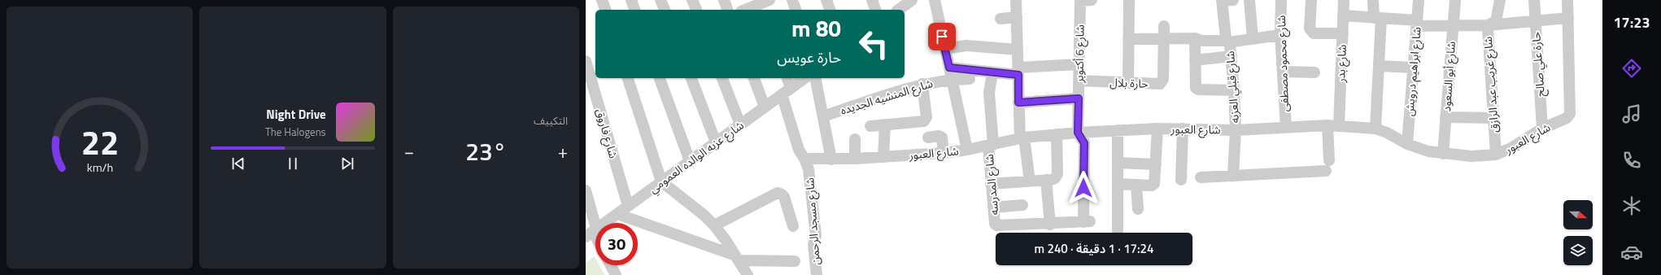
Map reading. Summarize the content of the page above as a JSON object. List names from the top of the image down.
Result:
{
  "streets": {
    "street": [
      "شارع 6 أكتوبر",
      "شارع محمود مصطفى",
      "شارع بدر",
      "حارة علي صالح",
      "شارع ابراهيم درويش",
      "شارع أبو السعود",
      "حارة بلال",
      "شارع غريب عبد الرازق",
      "شارع قبلي العزبه",
      "شارع المنشيه الجديده",
      "شارع العبور",
      "شارع فاروق",
      "شارع عزبه الوالده العمومي",
      "شارع المدرسه",
      "شارع مسجد الرحمن"
    ]
  },
  "crossings": [
    ["شارع 6 أكتوبر", "حارة بلال"],
    ["شارع 6 أكتوبر", "شارع العبور"],
    ["شارع 6 أكتوبر", "شارع المدرسه"],
    ["شارع محمود مصطفى", "شارع العبور"],
    ["شارع بدر", "شارع العبور"],
    ["حارة علي صالح", "شارع العبور"],
    ["شارع ابراهيم درويش", "شارع العبور"],
    ["شارع أبو السعود", "شارع العبور"],
    ["شارع غريب عبد الرازق", "شارع العبور"],
    ["شارع قبلي العزبه", "شارع العبور"],
    ["شارع العبور", "شارع المدرسه"],
    ["شارع العبور", "شارع مسجد الرحمن"],
    ["شارع فاروق", "شارع عزبه الوالده العمومي"],
    ["شارع عزبه الوالده العمومي", "شارع مسجد الرحمن"]
  ],
  "north": "right",
  "page": {
    "tabs": "17:23",
    "tile": "التكييف",
    "turn": ["80 m", "حارة عويس"],
    "song": ["Night Drive", "The Halogens"],
    "heat": ["−", "23°", "+"],
    "limit": "30",
    "trip": "17:24 · 1 دقيقة · 240 m",
    "gauge": ["22", "km/h"]
  }
}
